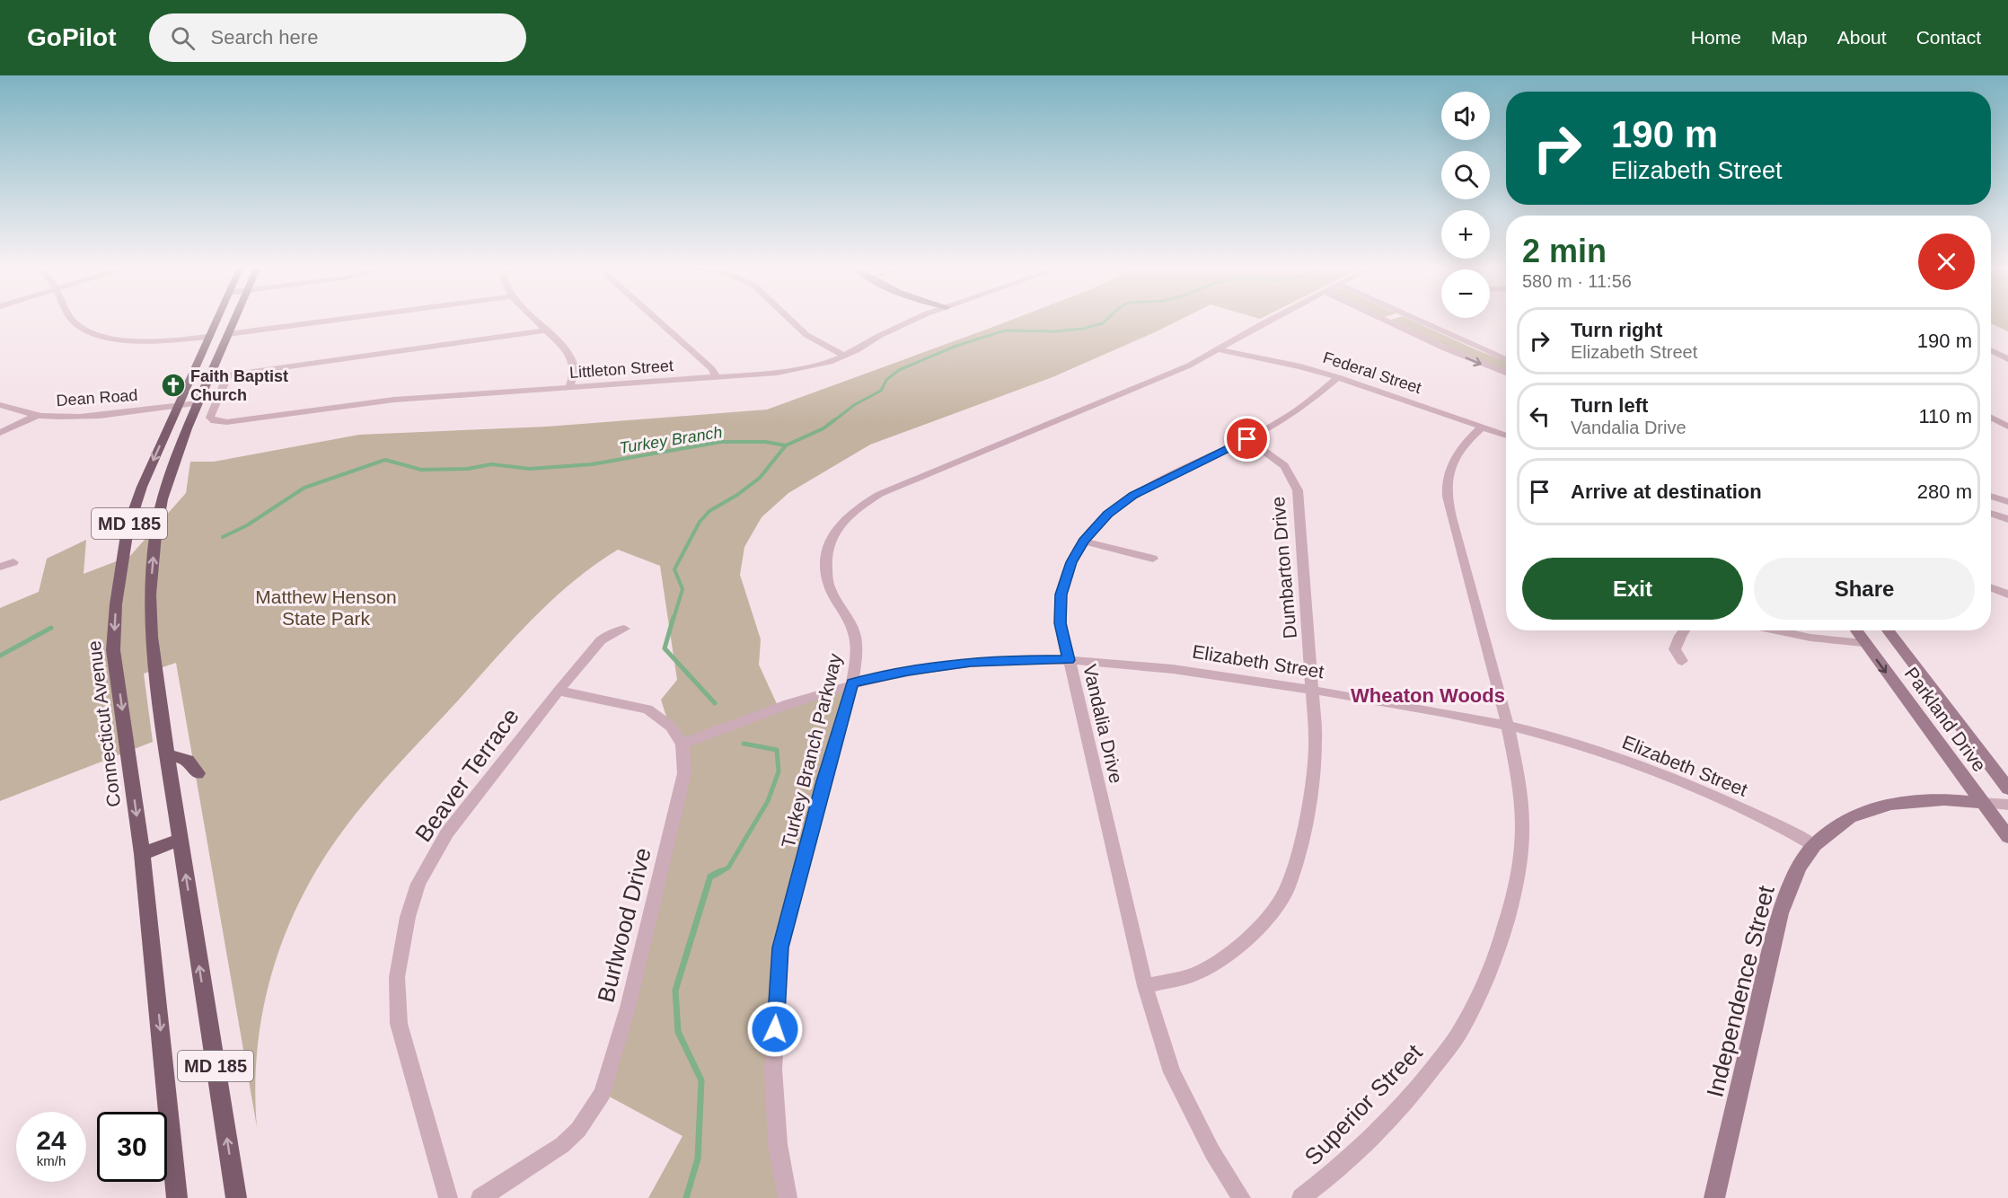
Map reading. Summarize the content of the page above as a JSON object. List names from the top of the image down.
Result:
{
  "streets": {
    "main road": ["MD 185", "Connecticut Avenue"],
    "street": [
      "Littleton Street",
      "Federal Street",
      "Dean Road",
      "Dumbarton Drive",
      "Elizabeth Street",
      "Parkland Drive",
      "Vandalia Drive",
      "Turkey Branch Parkway",
      "Beaver Terrace",
      "Burlwood Drive",
      "Independence Street",
      "Superior Street"
    ]
  },
  "crossings": [
    ["Federal Street", "Vandalia Drive"],
    ["Federal Street", "Turkey Branch Parkway"],
    ["Federal Street", "Superior Street"],
    ["Dean Road", "MD 185"],
    ["Dean Road", "Connecticut Avenue"],
    ["Dumbarton Drive", "Elizabeth Street"],
    ["Dumbarton Drive", "Vandalia Drive"],
    ["Elizabeth Street", "Vandalia Drive"],
    ["Elizabeth Street", "Turkey Branch Parkway"],
    ["Elizabeth Street", "Burlwood Drive"],
    ["Elizabeth Street", "Independence Street"],
    ["Elizabeth Street", "Superior Street"],
    ["Parkland Drive", "Independence Street"]
  ],
  "districts": ["Wheaton Woods"],
  "water": ["Turkey Branch"],
  "parks": ["Matthew Henson State Park"],
  "places": {
    "church": ["Faith Baptist Church"]
  },
  "page": {
    "header": "GoPilot",
    "search": "Search here",
    "nav": [
      "Home",
      "Map",
      "About",
      "Contact"
    ],
    "map_buttons": ["+", "−"],
    "turn": ["190 m", "Elizabeth Street"],
    "heading": ["2 min", "580 m · 11:56"],
    "list": [
      {
        "name": "Turn right",
        "note": "Elizabeth Street",
        "value": "190 m"
      },
      {
        "name": "Turn left",
        "note": "Vandalia Drive",
        "value": "110 m"
      },
      {
        "name": "Arrive at destination",
        "value": "280 m"
      }
    ],
    "buttons": ["Exit", "Share"],
    "speed": "24 km/h",
    "limit": "30"
  }
}
